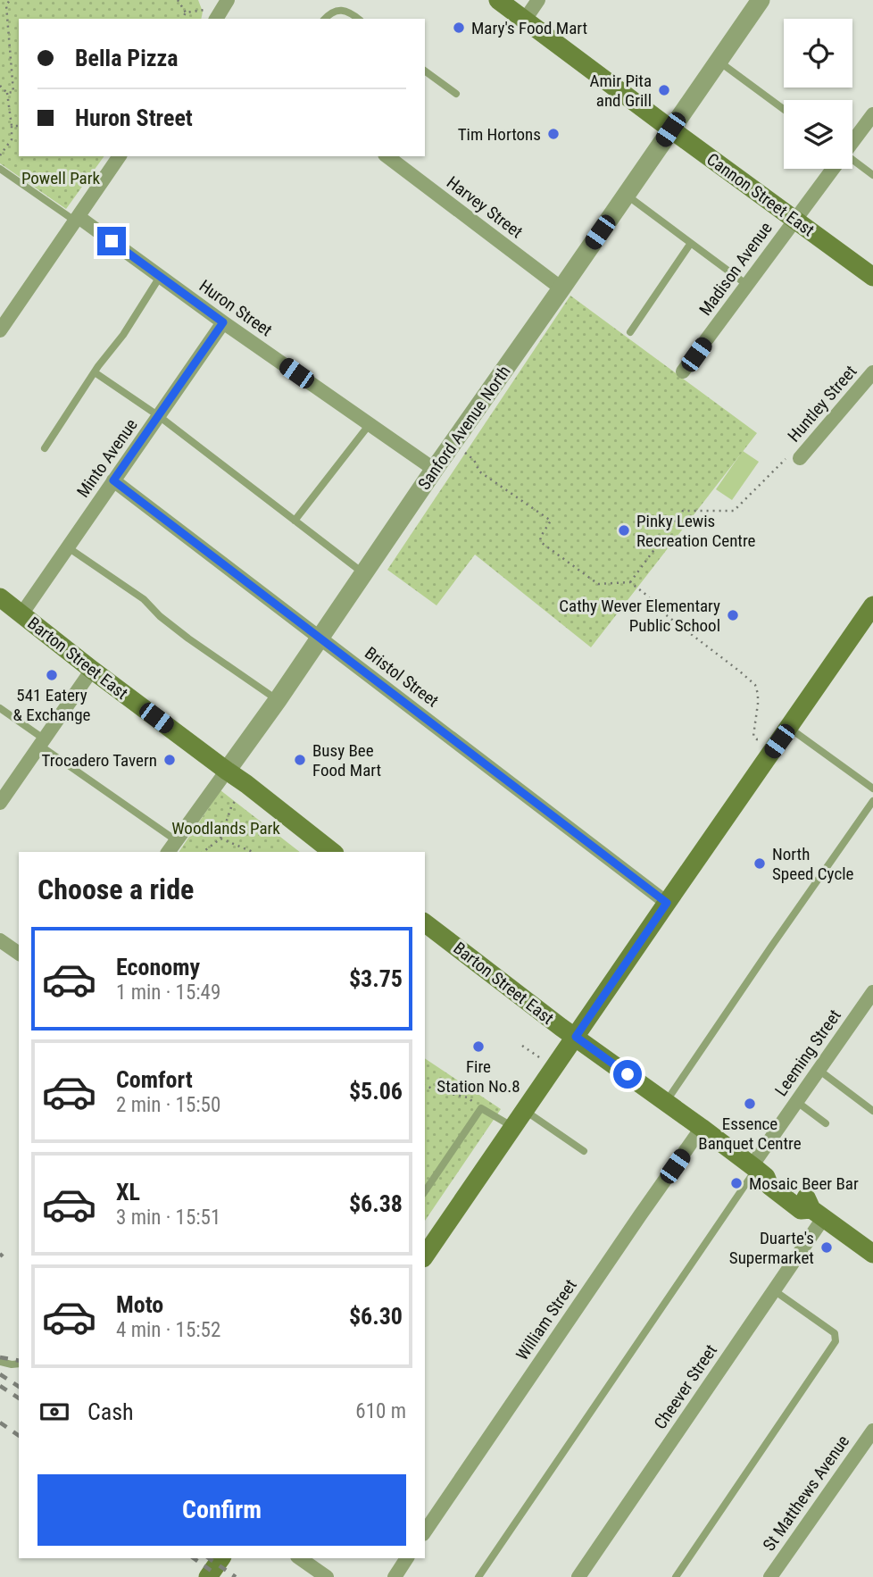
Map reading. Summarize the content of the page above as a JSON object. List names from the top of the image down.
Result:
{
  "streets": {
    "main road": ["Cannon Street East", "Barton Street East"],
    "street": [
      "Harvey Street",
      "Madison Avenue",
      "Huron Street",
      "Huntley Street",
      "Sanford Avenue North",
      "Minto Avenue",
      "Bristol Street",
      "Leeming Street",
      "William Street",
      "Cheever Street",
      "St Matthews Avenue"
    ]
  },
  "crossings": [
    ["Cannon Street East", "Madison Avenue"],
    ["Cannon Street East", "Sanford Avenue North"],
    ["Harvey Street", "Sanford Avenue North"],
    ["Huron Street", "Sanford Avenue North"],
    ["Huron Street", "Minto Avenue"],
    ["Sanford Avenue North", "Barton Street East"],
    ["Sanford Avenue North", "Bristol Street"],
    ["Minto Avenue", "Barton Street East"],
    ["Minto Avenue", "Bristol Street"],
    ["Barton Street East", "Leeming Street"],
    ["Barton Street East", "William Street"],
    ["Barton Street East", "Cheever Street"]
  ],
  "parks": ["Powell Park", "Woodlands Park"],
  "places": [
    "Mary's Food Mart",
    "Amir Pita and Grill",
    "Tim Hortons",
    "Pinky Lewis Recreation Centre",
    "Cathy Wever Elementary Public School",
    "541 Eatery & Exchange",
    "Trocadero Tavern",
    "Busy Bee Food Mart",
    "North Speed Cycle",
    "Fire Station No.8",
    "Essence Banquet Centre",
    "Mosaic Beer Bar",
    "Duarte's Supermarket"
  ],
  "page": {
    "banner": ["Bella Pizza", "Huron Street"],
    "heading": "Choose a ride",
    "list": [
      {
        "name": "Economy",
        "note": "1 min · 15:49",
        "value": "$3.75"
      },
      {
        "name": "Comfort",
        "note": "2 min · 15:50",
        "value": "$5.06"
      },
      {
        "name": "XL",
        "note": "3 min · 15:51",
        "value": "$6.38"
      },
      {
        "name": "Moto",
        "note": "4 min · 15:52",
        "value": "$6.30"
      }
    ],
    "pay": ["Cash", "610 m"],
    "buttons": "Confirm"
  }
}
